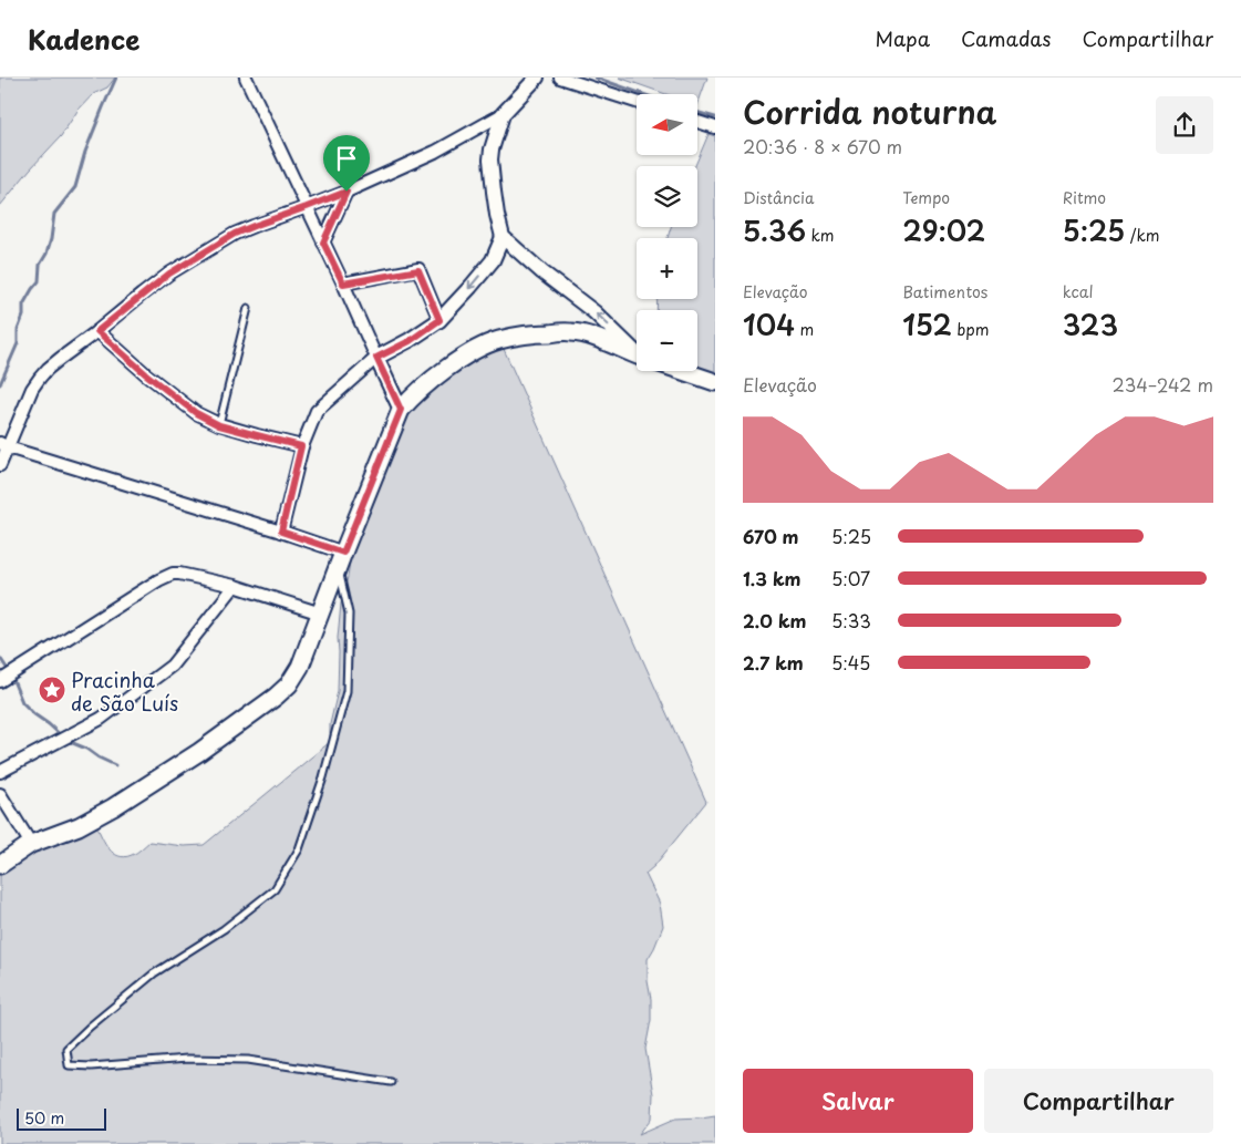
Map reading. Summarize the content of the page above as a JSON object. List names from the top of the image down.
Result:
{
  "places": {
    "place": ["Pracinha de São Luís"]
  },
  "scale_bar": "50 m",
  "north": "left",
  "page": {
    "header": "Kadence",
    "nav": ["Mapa", "Camadas", "Compartilhar"],
    "heading": ["Corrida noturna", "20:36 · 8 × 670 m"],
    "map_buttons": ["+", "−"],
    "stats": [
      ["Distância", "5.36 km"],
      ["Tempo", "29:02"],
      ["Ritmo", "5:25 /km"],
      ["Elevação", "104 m"],
      ["Batimentos", "152 bpm"],
      ["kcal", "323"]
    ],
    "chart": ["Elevação", "234–242 m"],
    "list": [
      {
        "name": "670 m",
        "note": "5:25"
      },
      {
        "name": "1.3 km",
        "note": "5:07"
      },
      {
        "name": "2.0 km",
        "note": "5:33"
      },
      {
        "name": "2.7 km",
        "note": "5:45"
      }
    ],
    "buttons": ["Salvar", "Compartilhar"],
    "scale": "50 m"
  }
}
